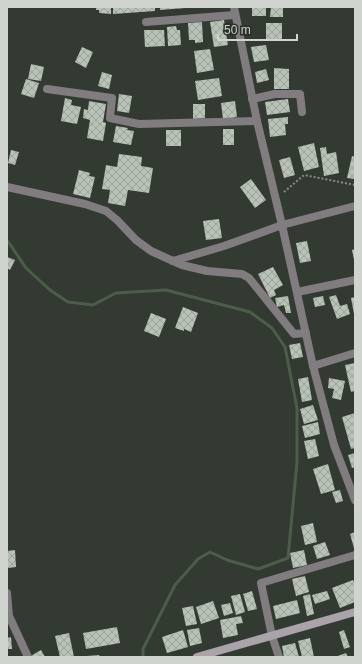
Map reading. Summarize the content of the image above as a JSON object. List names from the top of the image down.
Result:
{
  "scale_bar": "50 m"
}
